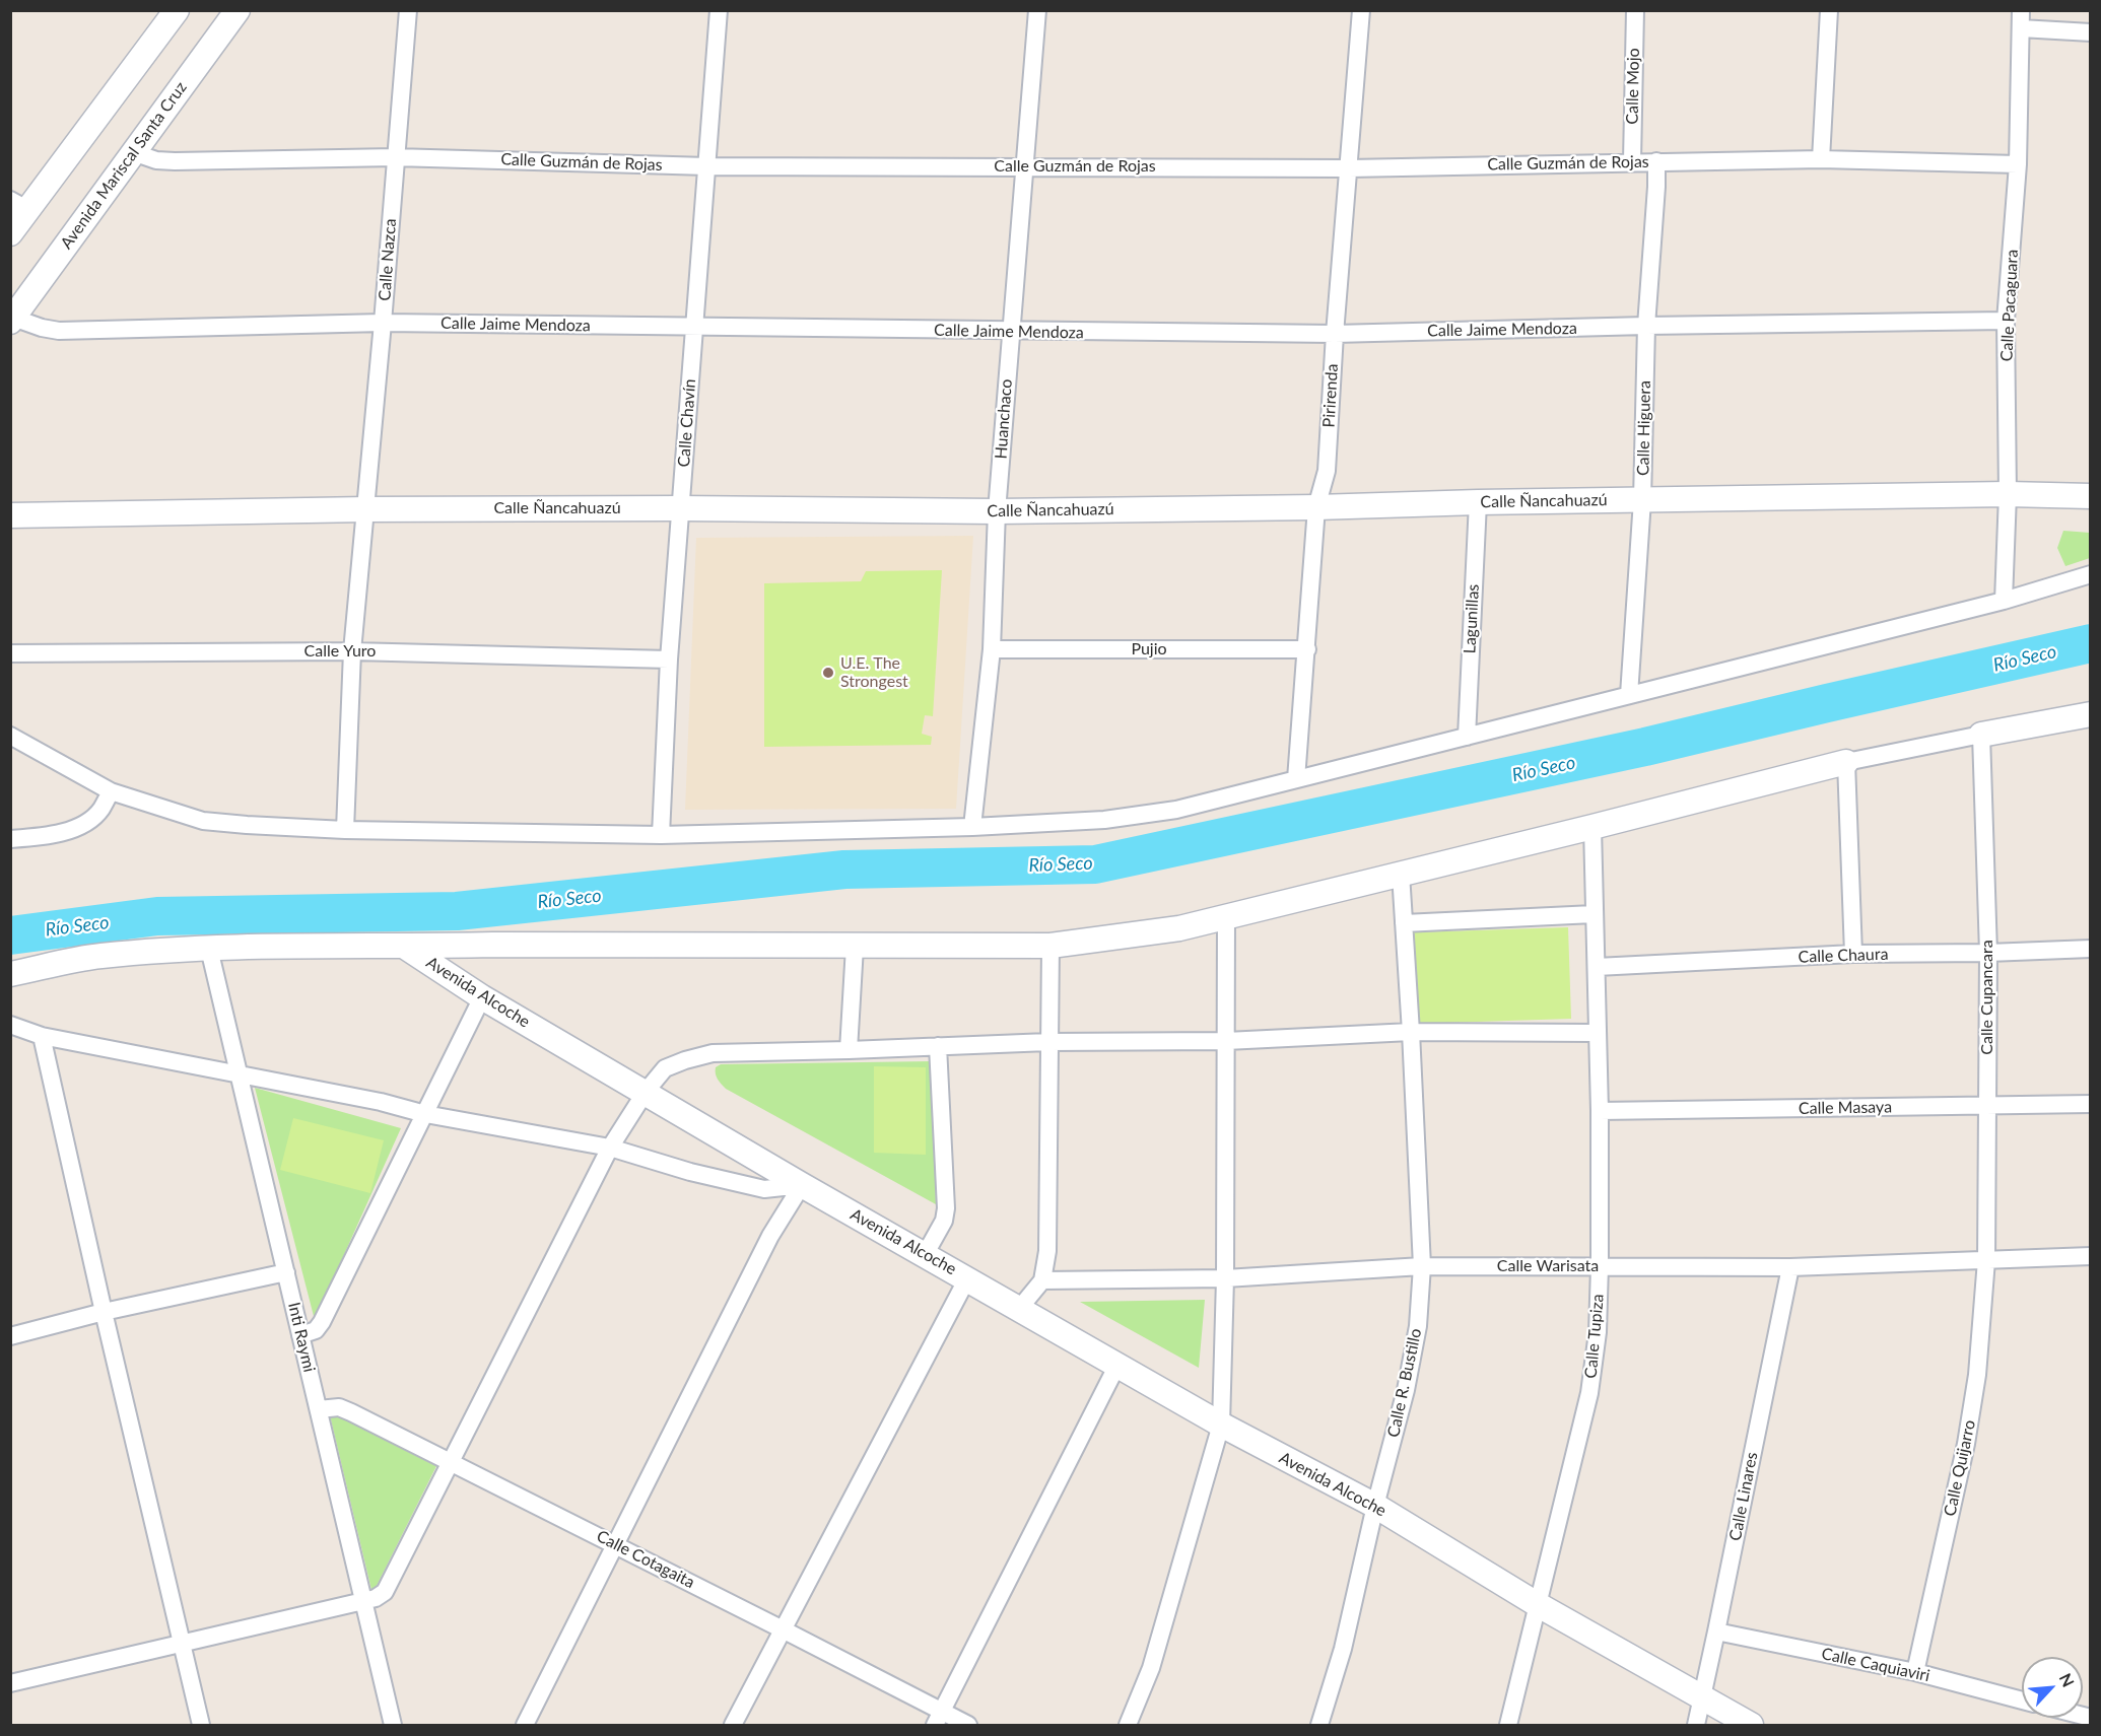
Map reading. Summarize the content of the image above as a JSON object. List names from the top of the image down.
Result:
{
  "streets": {
    "street": [
      "Calle Mojo",
      "Calle Guzmán de Rojas",
      "Avenida Mariscal Santa Cruz",
      "Calle Nazca",
      "Calle Pacaguara",
      "Calle Jaime Mendoza",
      "Pirirenda",
      "Huanchaco",
      "Calle Chavín",
      "Calle Higuera",
      "Calle Ñancahuazú",
      "Lagunillas",
      "Pujio",
      "Calle Yuro",
      "Calle Chaura",
      "Avenida Alcoche",
      "Calle Cupancara",
      "Calle Masaya",
      "Calle Warisata",
      "Calle Tupiza",
      "Inti Raymi",
      "Calle R. Bustillo",
      "Calle Quijarro",
      "Calle Linares",
      "Calle Cotagaita",
      "Calle Caquiaviri"
    ]
  },
  "crossings": [
    ["Calle Mojo", "Calle Guzmán de Rojas"],
    ["Calle Guzmán de Rojas", "Avenida Mariscal Santa Cruz"],
    ["Calle Guzmán de Rojas", "Calle Nazca"],
    ["Calle Guzmán de Rojas", "Calle Pacaguara"],
    ["Calle Guzmán de Rojas", "Pirirenda"],
    ["Calle Guzmán de Rojas", "Huanchaco"],
    ["Calle Guzmán de Rojas", "Calle Chavín"],
    ["Calle Guzmán de Rojas", "Calle Higuera"],
    ["Avenida Mariscal Santa Cruz", "Calle Jaime Mendoza"],
    ["Calle Nazca", "Calle Jaime Mendoza"],
    ["Calle Nazca", "Calle Ñancahuazú"],
    ["Calle Nazca", "Calle Yuro"],
    ["Calle Pacaguara", "Calle Jaime Mendoza"],
    ["Calle Pacaguara", "Calle Ñancahuazú"],
    ["Calle Jaime Mendoza", "Pirirenda"],
    ["Calle Jaime Mendoza", "Huanchaco"],
    ["Calle Jaime Mendoza", "Calle Chavín"],
    ["Calle Jaime Mendoza", "Calle Higuera"],
    ["Pirirenda", "Calle Ñancahuazú"],
    ["Pirirenda", "Pujio"],
    ["Huanchaco", "Calle Ñancahuazú"],
    ["Huanchaco", "Pujio"],
    ["Calle Chavín", "Calle Ñancahuazú"],
    ["Calle Chavín", "Calle Yuro"],
    ["Calle Higuera", "Calle Ñancahuazú"],
    ["Calle Ñancahuazú", "Lagunillas"],
    ["Calle Chaura", "Calle Cupancara"],
    ["Calle Chaura", "Calle Tupiza"],
    ["Avenida Alcoche", "Calle Tupiza"],
    ["Avenida Alcoche", "Calle R. Bustillo"],
    ["Avenida Alcoche", "Calle Linares"],
    ["Calle Cupancara", "Calle Masaya"],
    ["Calle Cupancara", "Calle Warisata"],
    ["Calle Cupancara", "Calle Quijarro"],
    ["Calle Masaya", "Calle Tupiza"],
    ["Calle Warisata", "Calle Tupiza"],
    ["Calle Warisata", "Calle R. Bustillo"],
    ["Calle Warisata", "Calle Quijarro"],
    ["Calle Warisata", "Calle Linares"],
    ["Inti Raymi", "Calle Cotagaita"],
    ["Calle Quijarro", "Calle Caquiaviri"],
    ["Calle Linares", "Calle Caquiaviri"]
  ],
  "water": ["Río Seco"],
  "places": ["U.E. The Strongest"],
  "north": "top right"
}
